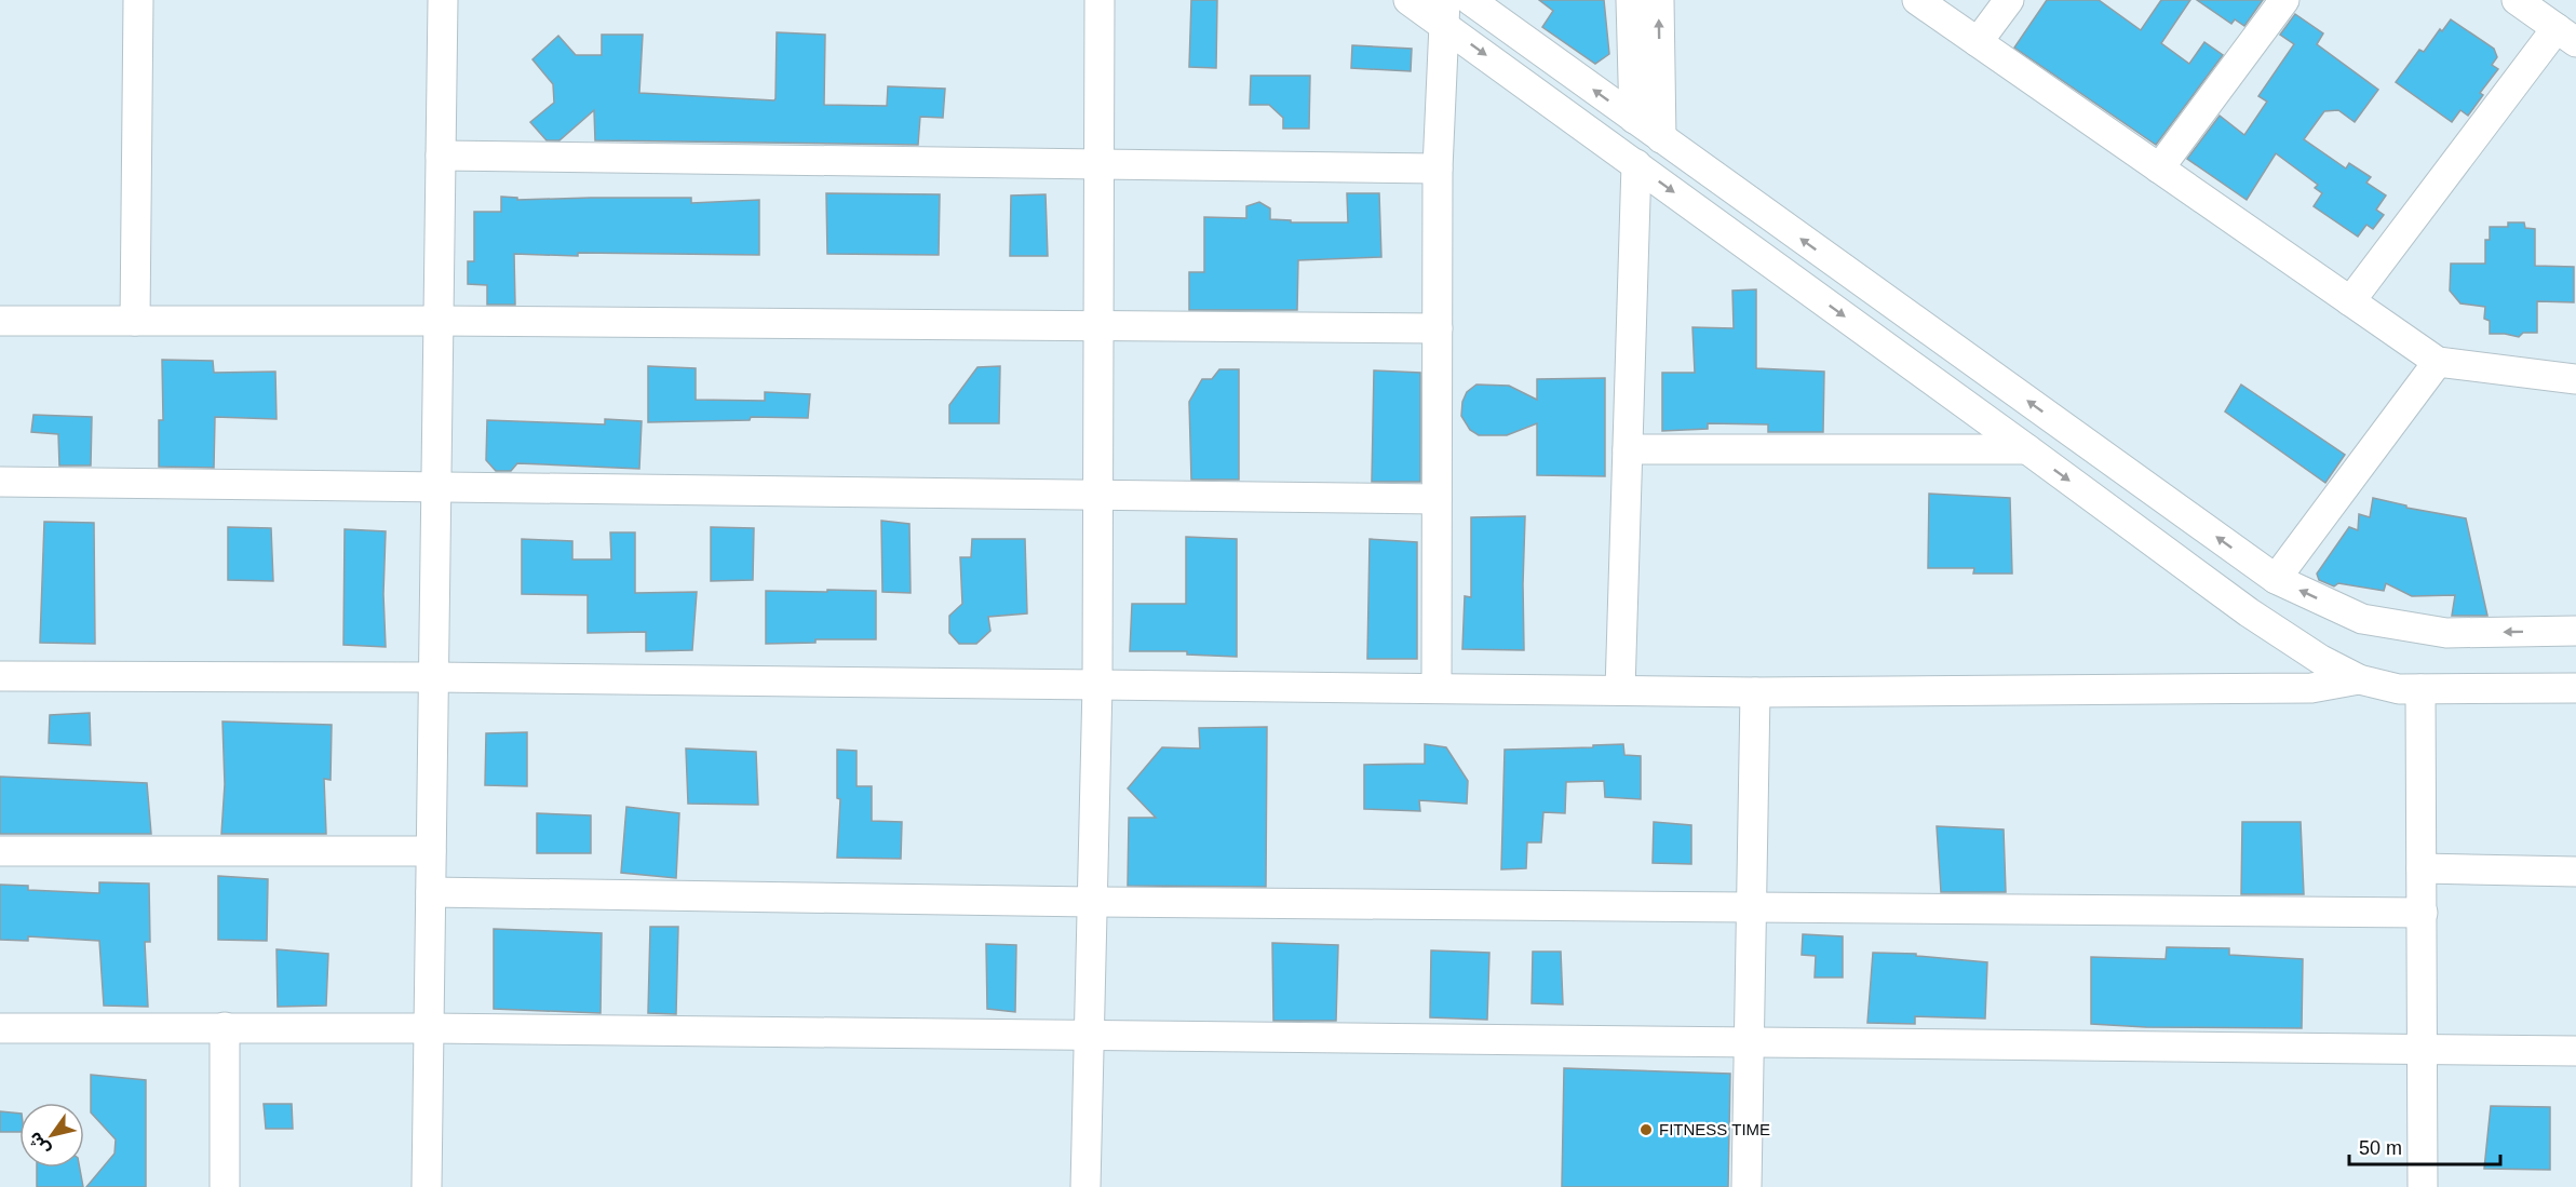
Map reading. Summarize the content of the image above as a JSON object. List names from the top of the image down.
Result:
{
  "places": ["FITNESS TIME"],
  "scale_bar": "50 m",
  "north": "bottom left"
}
